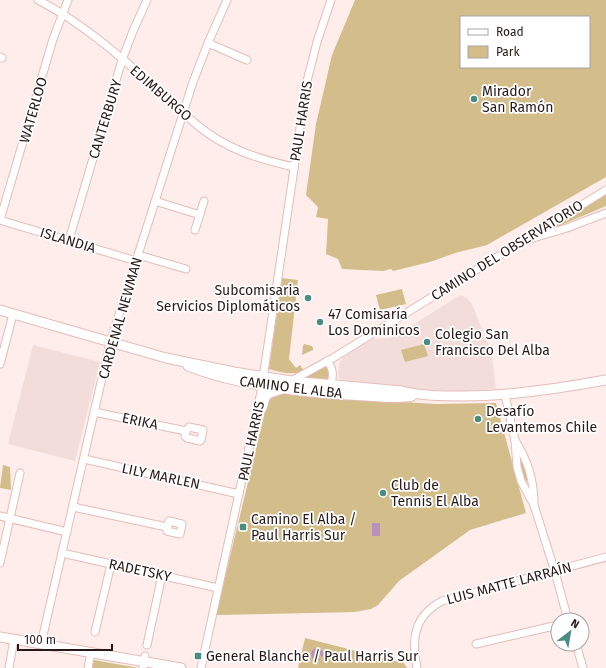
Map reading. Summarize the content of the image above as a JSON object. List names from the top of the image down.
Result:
{
  "streets": {
    "main road": ["CAMINO EL ALBA"],
    "street": [
      "EDIMBURGO",
      "WATERLOO",
      "CANTERBURY",
      "PAUL HARRIS",
      "ISLANDIA",
      "CAMINO DEL OBSERVATORIO",
      "CARDENAL NEWMAN",
      "ERIKA",
      "LILY MARLEN",
      "RADETSKY",
      "LUIS MATTE LARRAÍN"
    ]
  },
  "crossings": [
    ["EDIMBURGO", "WATERLOO"],
    ["EDIMBURGO", "CANTERBURY"],
    ["EDIMBURGO", "PAUL HARRIS"],
    ["EDIMBURGO", "CARDENAL NEWMAN"],
    ["WATERLOO", "ISLANDIA"],
    ["CANTERBURY", "ISLANDIA"],
    ["PAUL HARRIS", "CAMINO EL ALBA"],
    ["PAUL HARRIS", "LILY MARLEN"],
    ["PAUL HARRIS", "RADETSKY"],
    ["ISLANDIA", "CARDENAL NEWMAN"],
    ["CAMINO DEL OBSERVATORIO", "CAMINO EL ALBA"],
    ["CARDENAL NEWMAN", "CAMINO EL ALBA"],
    ["CARDENAL NEWMAN", "ERIKA"],
    ["CARDENAL NEWMAN", "LILY MARLEN"],
    ["CARDENAL NEWMAN", "RADETSKY"]
  ],
  "places": {
    "other": [
      "Mirador San Ramón",
      "Subcomisaria Servicios Diplomáticos",
      "47 Comisaría Los Dominicos",
      "Colegio San Francisco Del Alba",
      "Desafío Levantemos Chile",
      "Club de Tennis El Alba"
    ],
    "transit": ["Camino El Alba / Paul Harris Sur", "General Blanche / Paul Harris Sur"]
  },
  "legend": ["Road", "Park"],
  "scale_bar": "100 m",
  "north": "top right"
}
